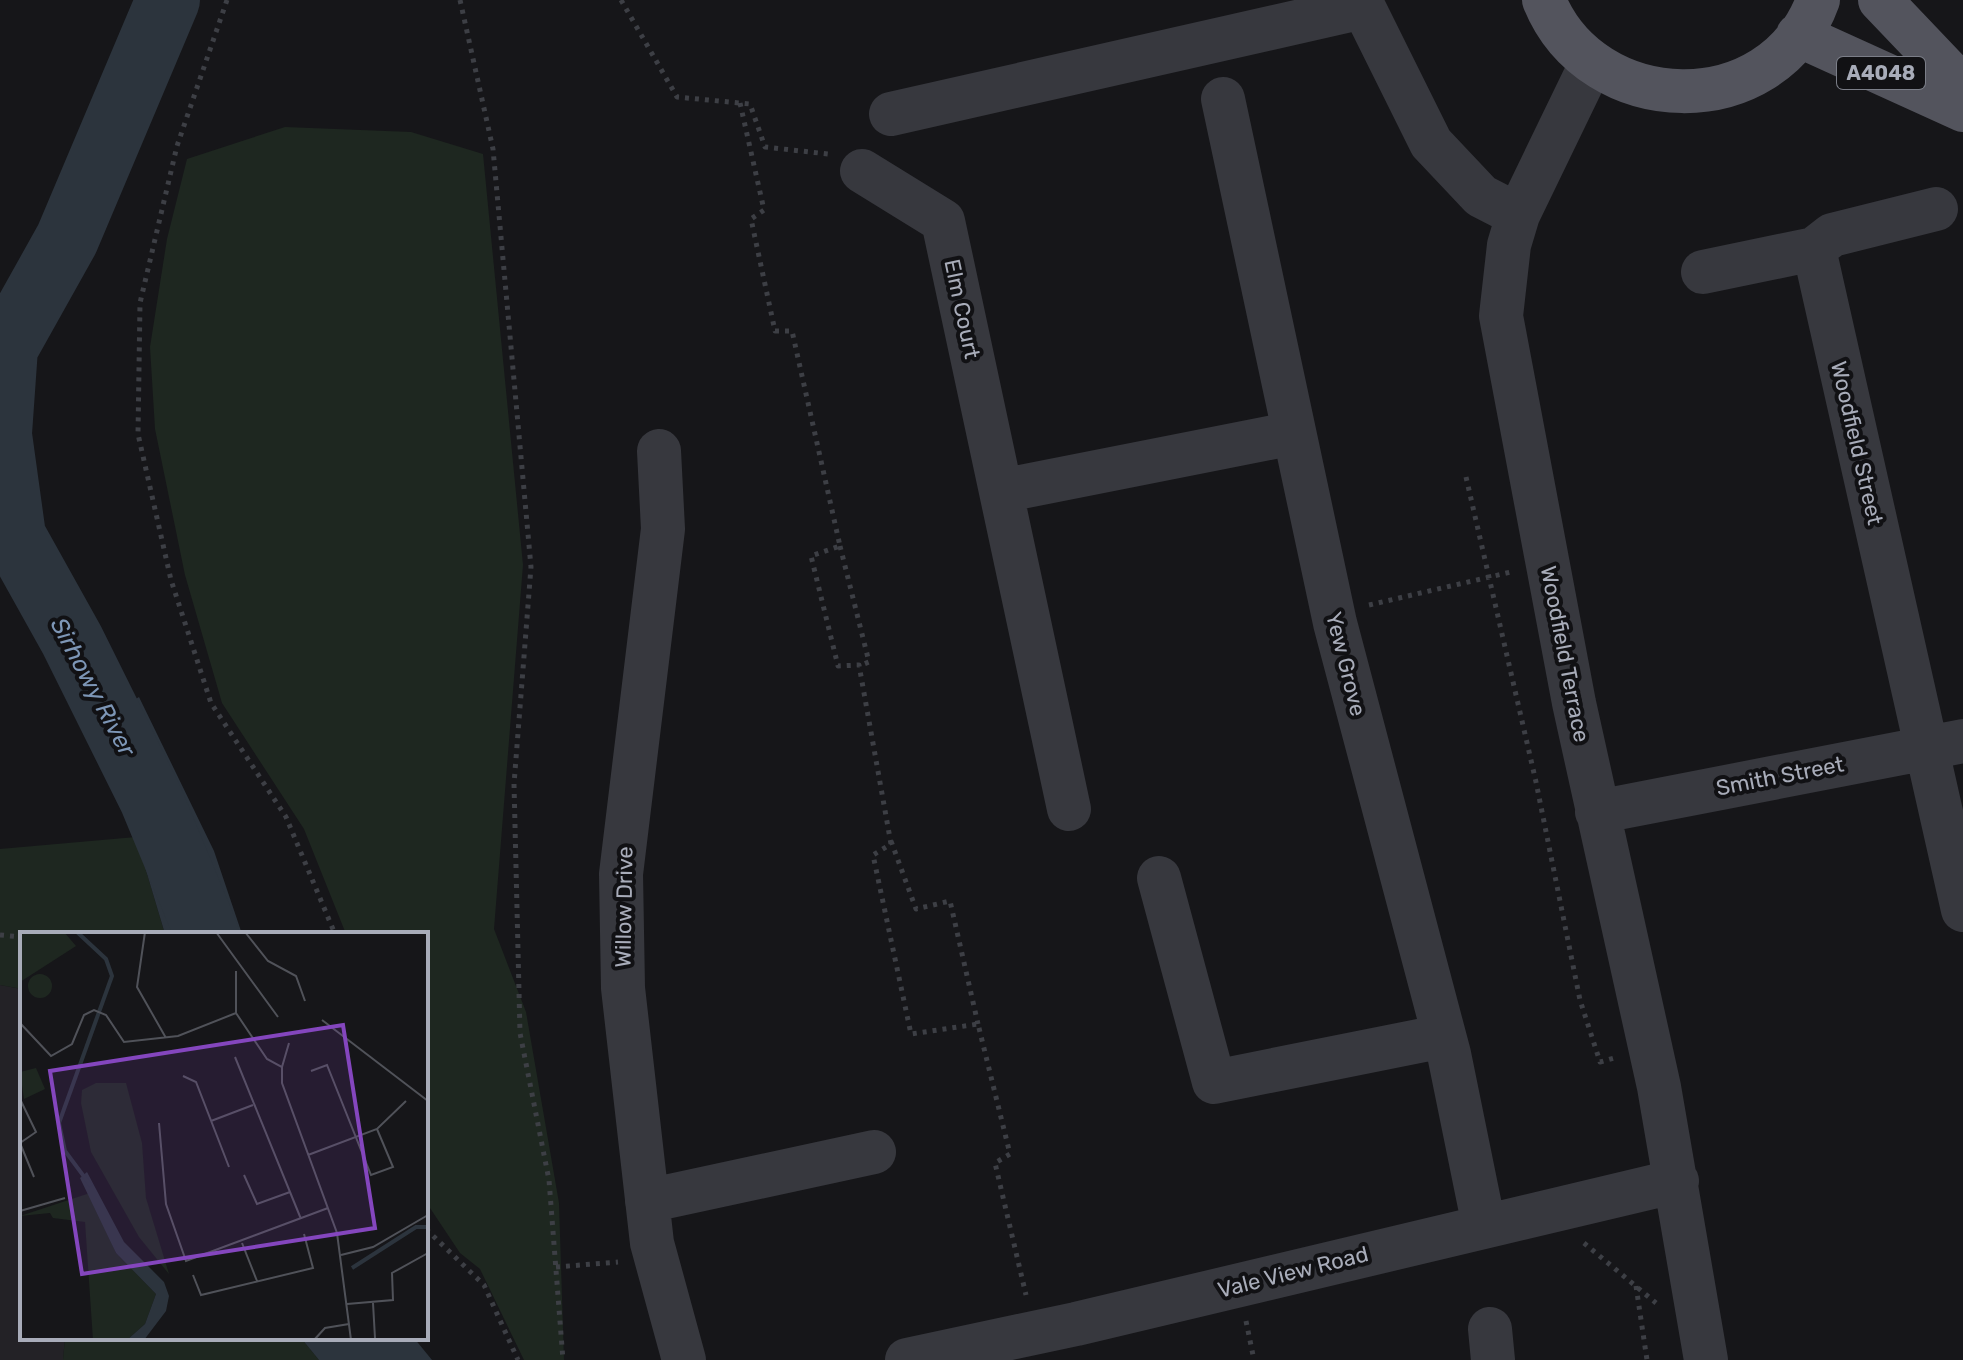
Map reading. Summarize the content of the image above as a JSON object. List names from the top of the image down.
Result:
{
  "streets": {
    "main road": ["A4048"],
    "street": [
      "Elm Court",
      "Woodfield Street",
      "Woodfield Terrace",
      "Yew Grove",
      "Smith Street",
      "Willow Drive",
      "Vale View Road"
    ]
  },
  "crossings": [
    ["Woodfield Street", "Smith Street"],
    ["Woodfield Terrace", "Smith Street"],
    ["Woodfield Terrace", "Vale View Road"],
    ["Yew Grove", "Vale View Road"]
  ],
  "water": ["Sirhowy River"]
}
